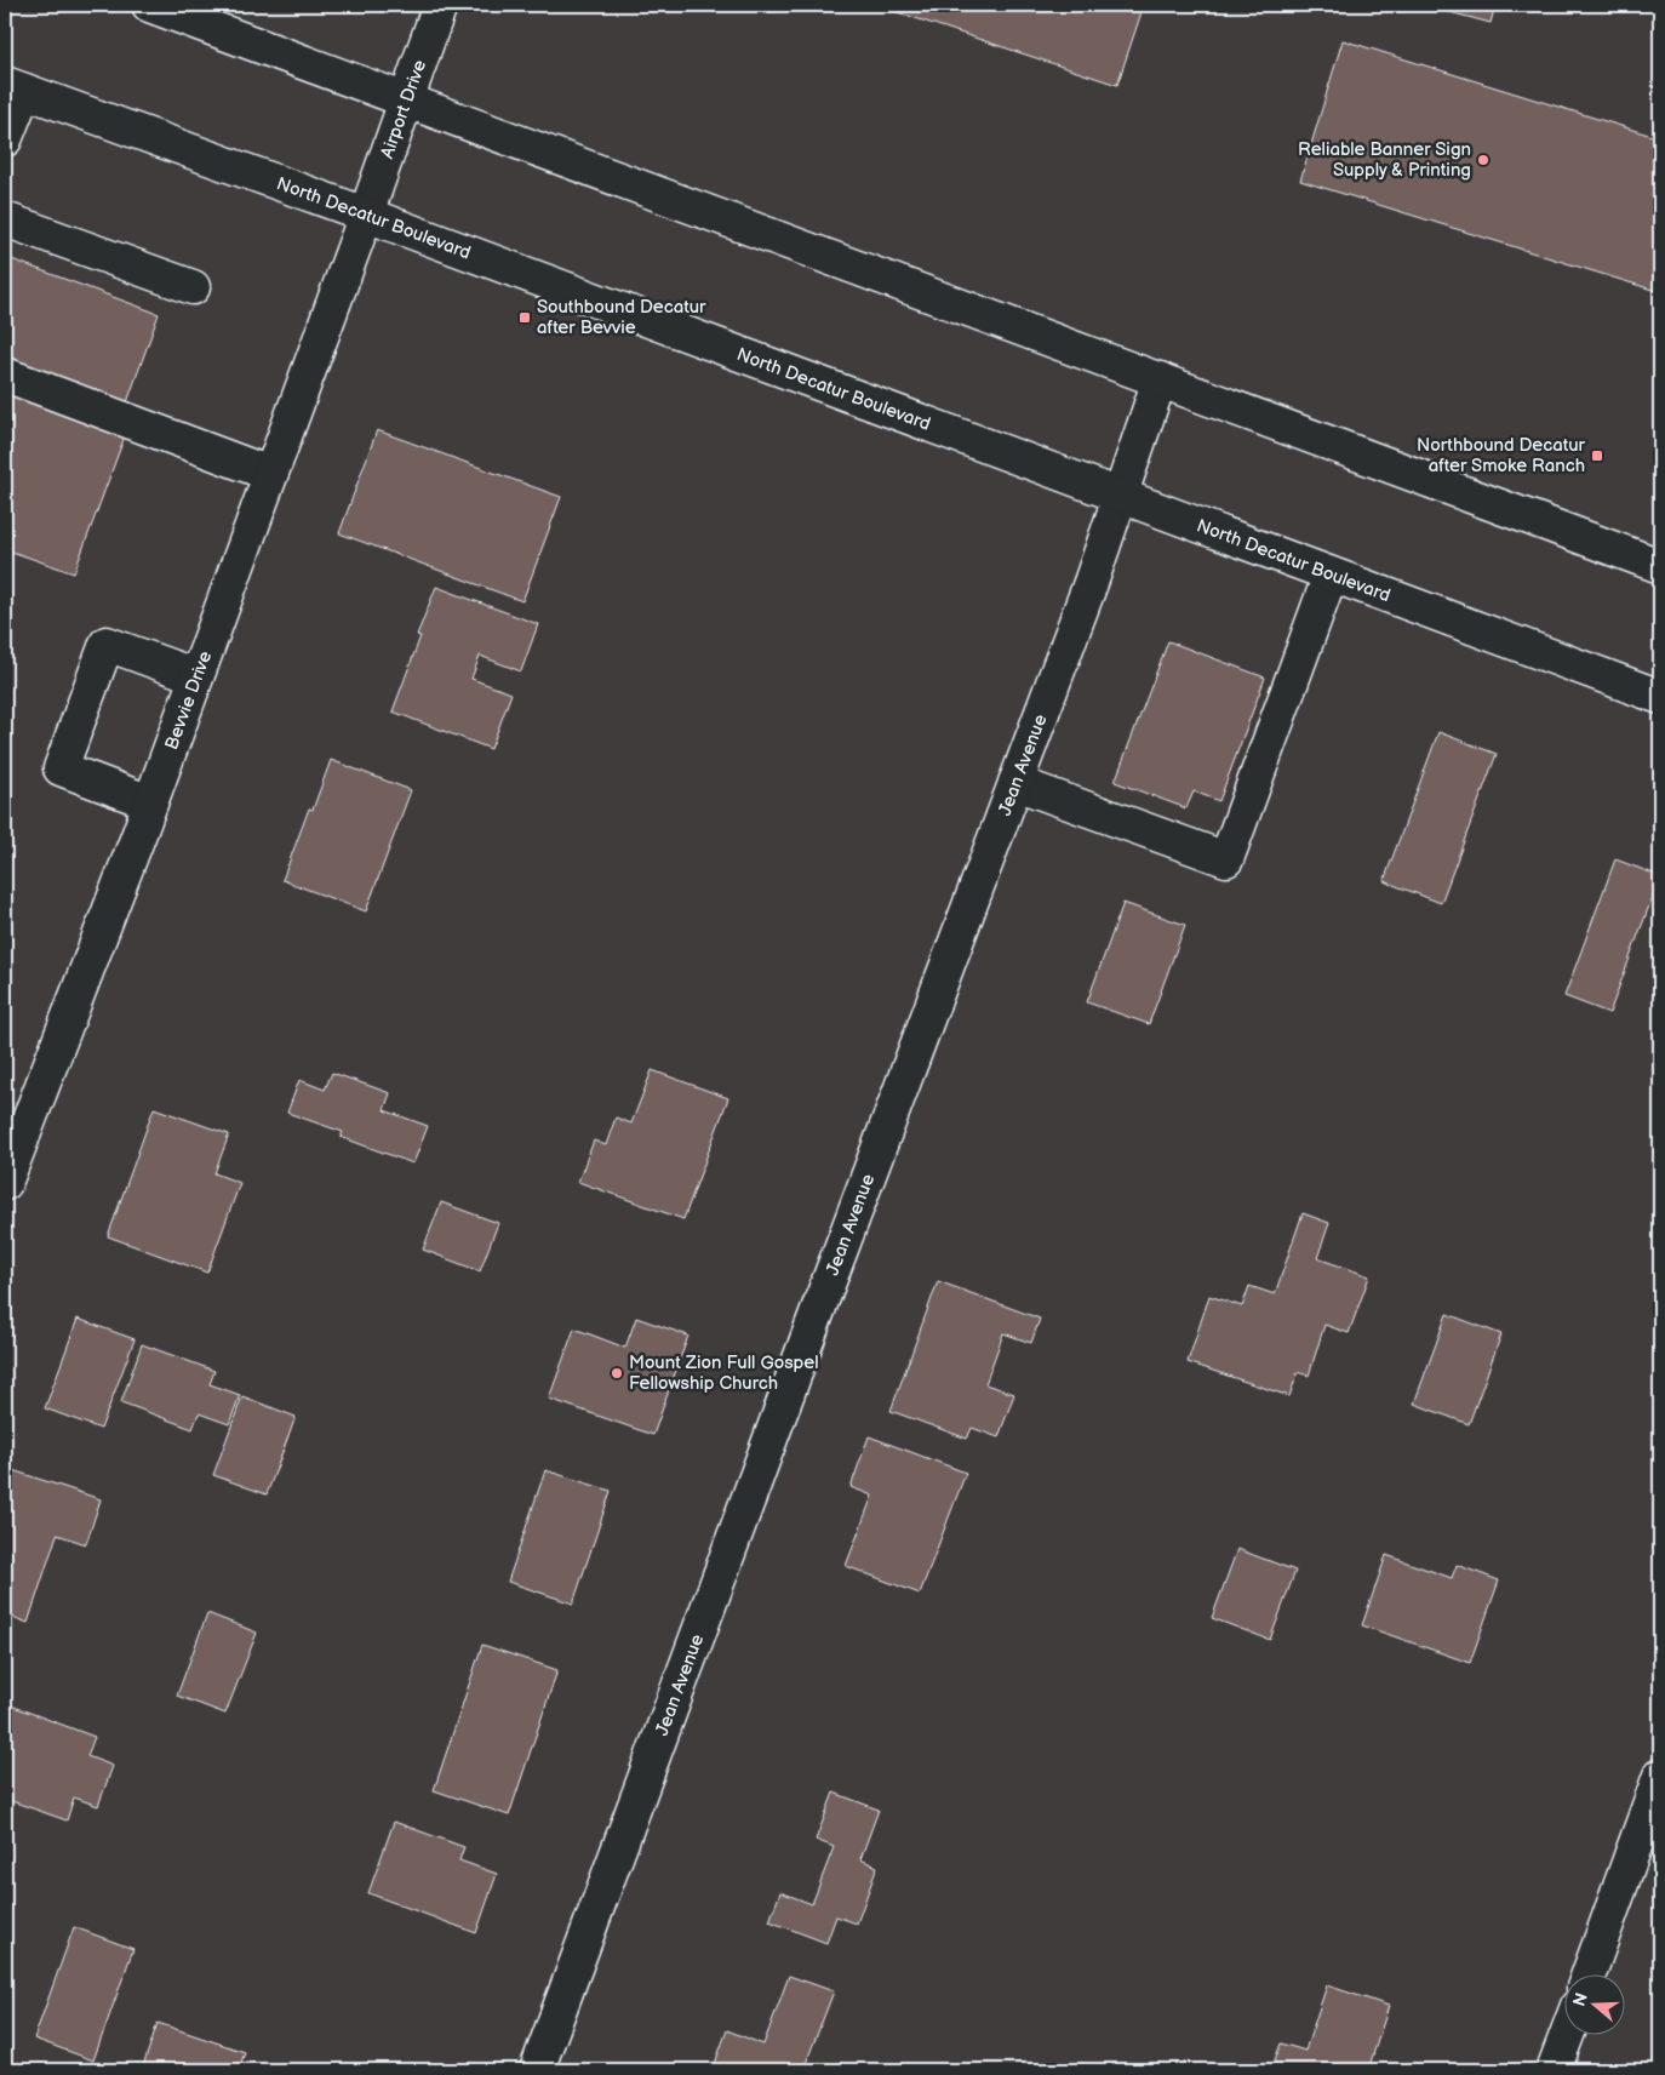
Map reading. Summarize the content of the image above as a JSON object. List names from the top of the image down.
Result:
{
  "streets": {
    "main road": [
      "Airport Drive",
      "North Decatur Boulevard",
      "Bevvie Drive",
      "Jean Avenue"
    ]
  },
  "crossings": [
    ["Airport Drive", "North Decatur Boulevard"],
    ["Airport Drive", "Bevvie Drive"],
    ["North Decatur Boulevard", "Bevvie Drive"],
    ["North Decatur Boulevard", "Jean Avenue"]
  ],
  "places": {
    "other": ["Reliable Banner Sign Supply & Printing", "Mount Zion Full Gospel Fellowship Church"],
    "transit": ["Southbound Decatur after Bevvie", "Northbound Decatur after Smoke Ranch"]
  },
  "north": "left"
}
